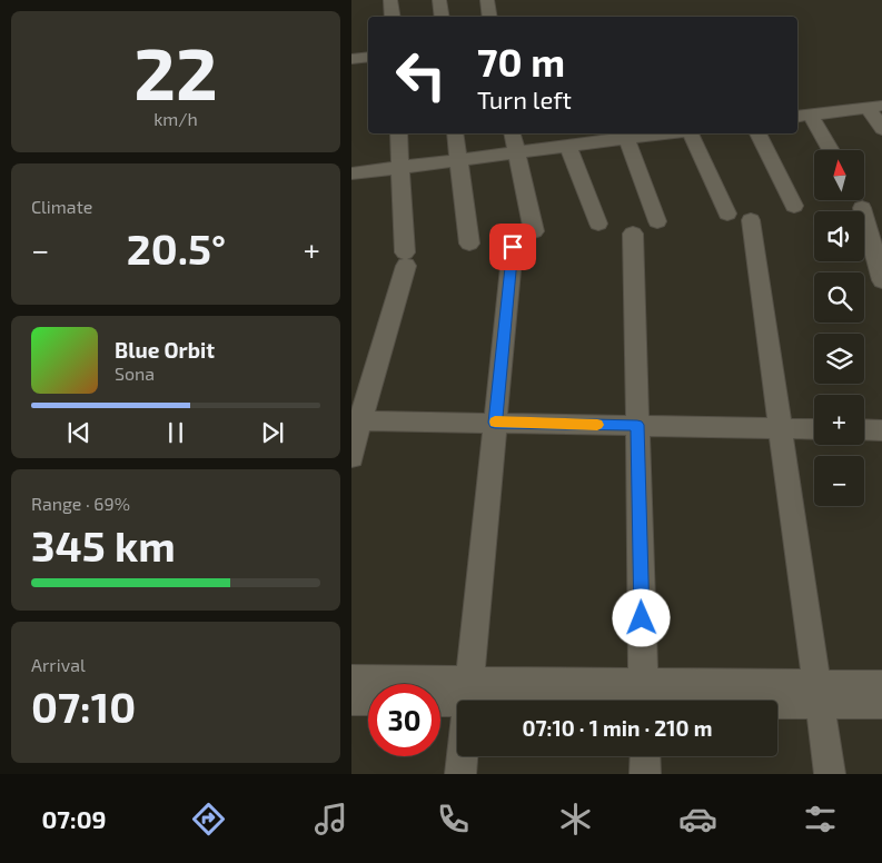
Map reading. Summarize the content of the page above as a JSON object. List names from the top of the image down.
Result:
{
  "north": "top",
  "page": {
    "tile": [
      ["22", "km/h"],
      "Climate",
      ["Range · 69%", "345 km"],
      ["Arrival", "07:10"]
    ],
    "turn": ["70 m", "Turn left"],
    "map_buttons": ["+", "−"],
    "heat": ["−", "20.5°", "+"],
    "song": ["Blue Orbit", "Sona"],
    "limit": "30",
    "trip": "07:10 · 1 min · 210 m",
    "tabs": "07:09"
  }
}
